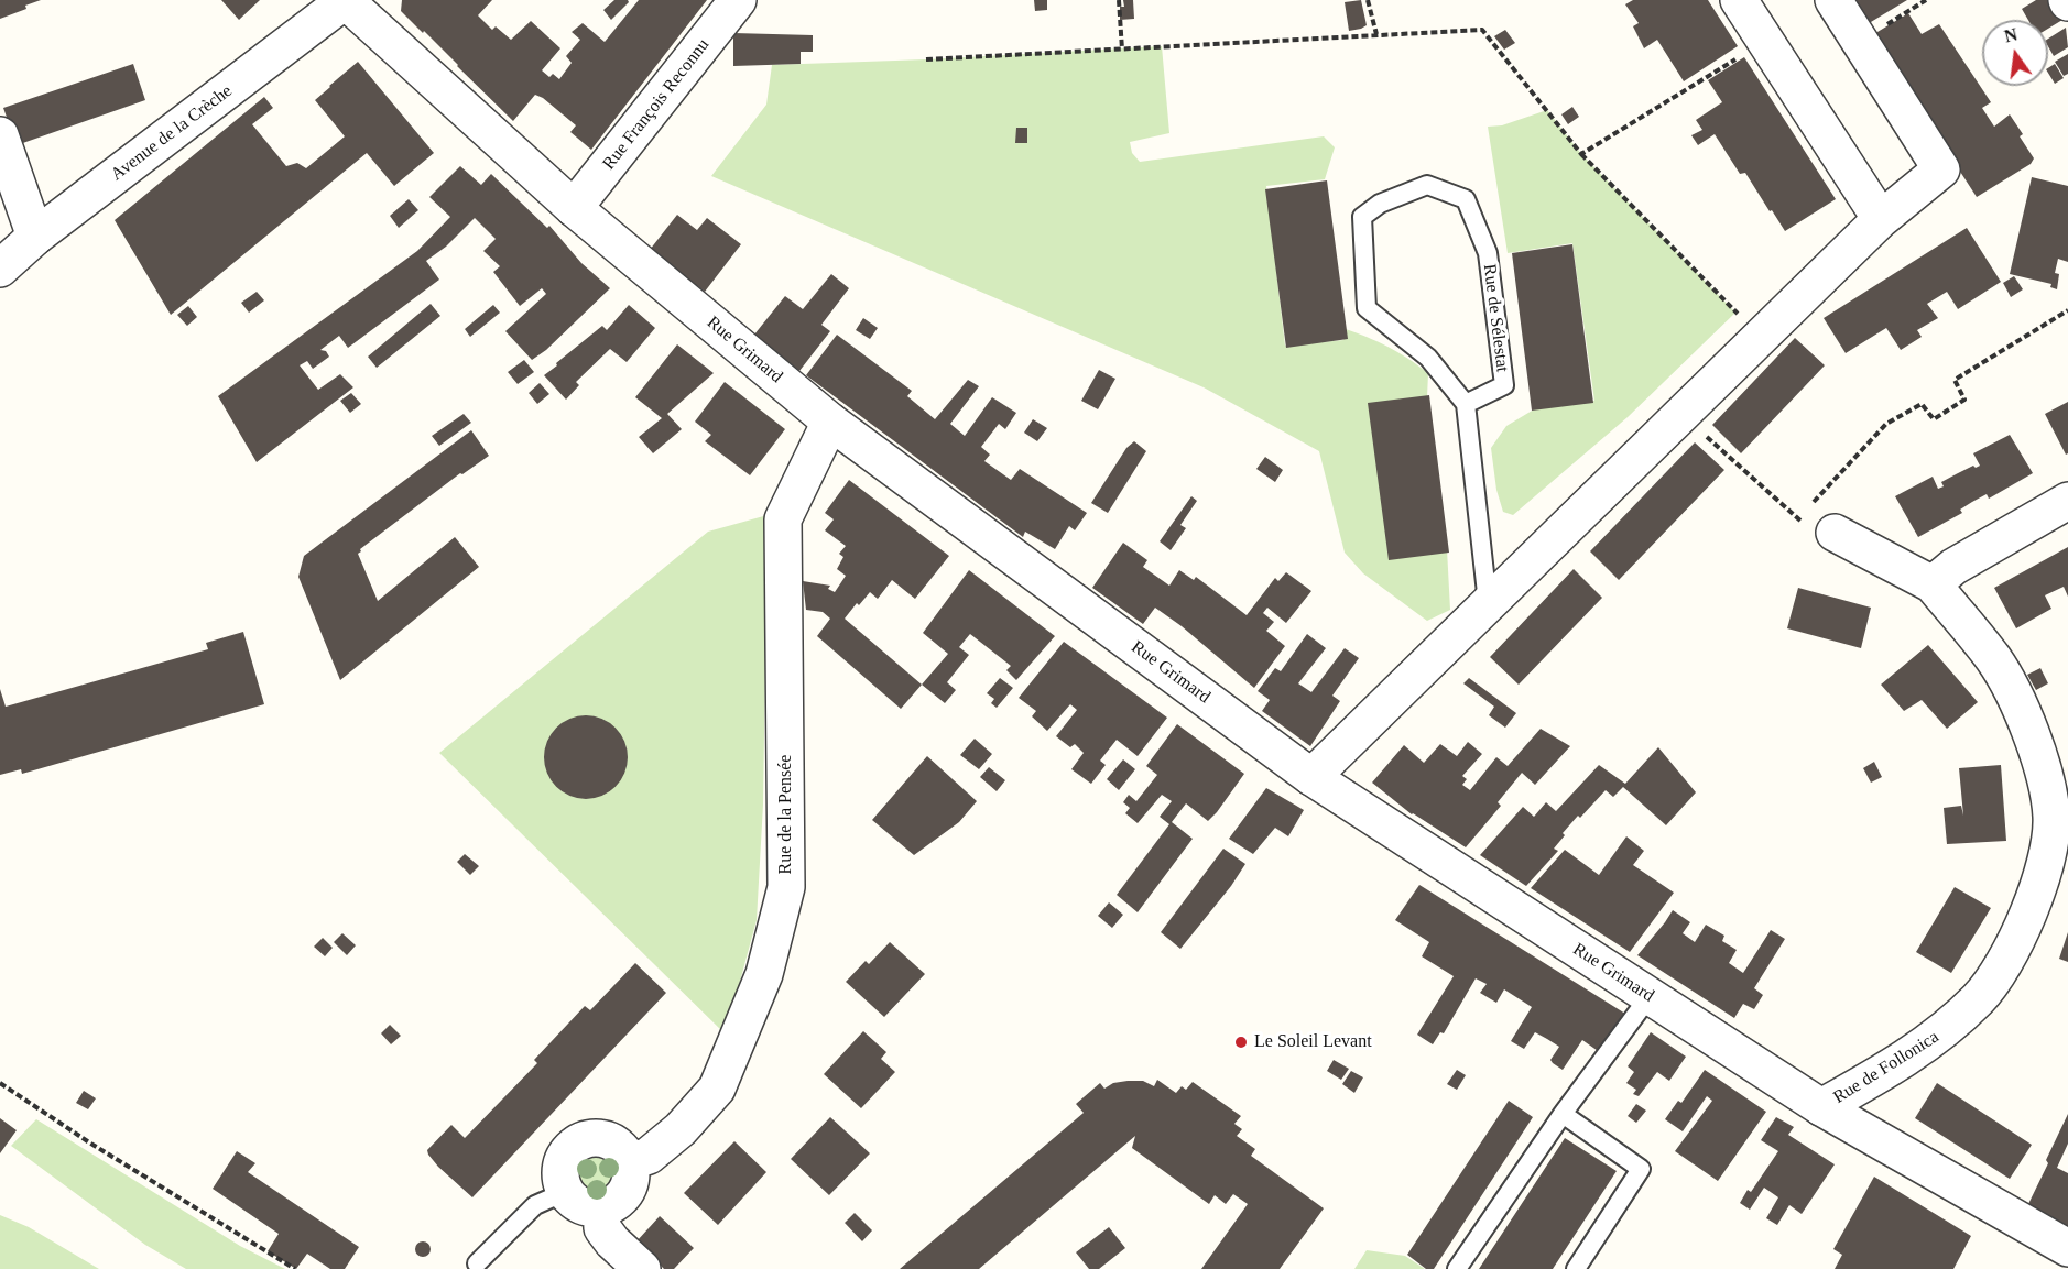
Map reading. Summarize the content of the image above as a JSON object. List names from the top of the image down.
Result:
{
  "streets": {
    "street": [
      "Rue François Reconnu",
      "Avenue de la Crèche",
      "Rue Grimard",
      "Rue de la Pensée",
      "Rue de Follonica"
    ],
    "lane": ["Rue de Sélestat"]
  },
  "crossings": [
    ["Rue François Reconnu", "Rue Grimard"],
    ["Avenue de la Crèche", "Rue Grimard"],
    ["Rue Grimard", "Rue de la Pensée"],
    ["Rue Grimard", "Rue de Follonica"]
  ],
  "places": ["Le Soleil Levant"],
  "north": "top"
}
